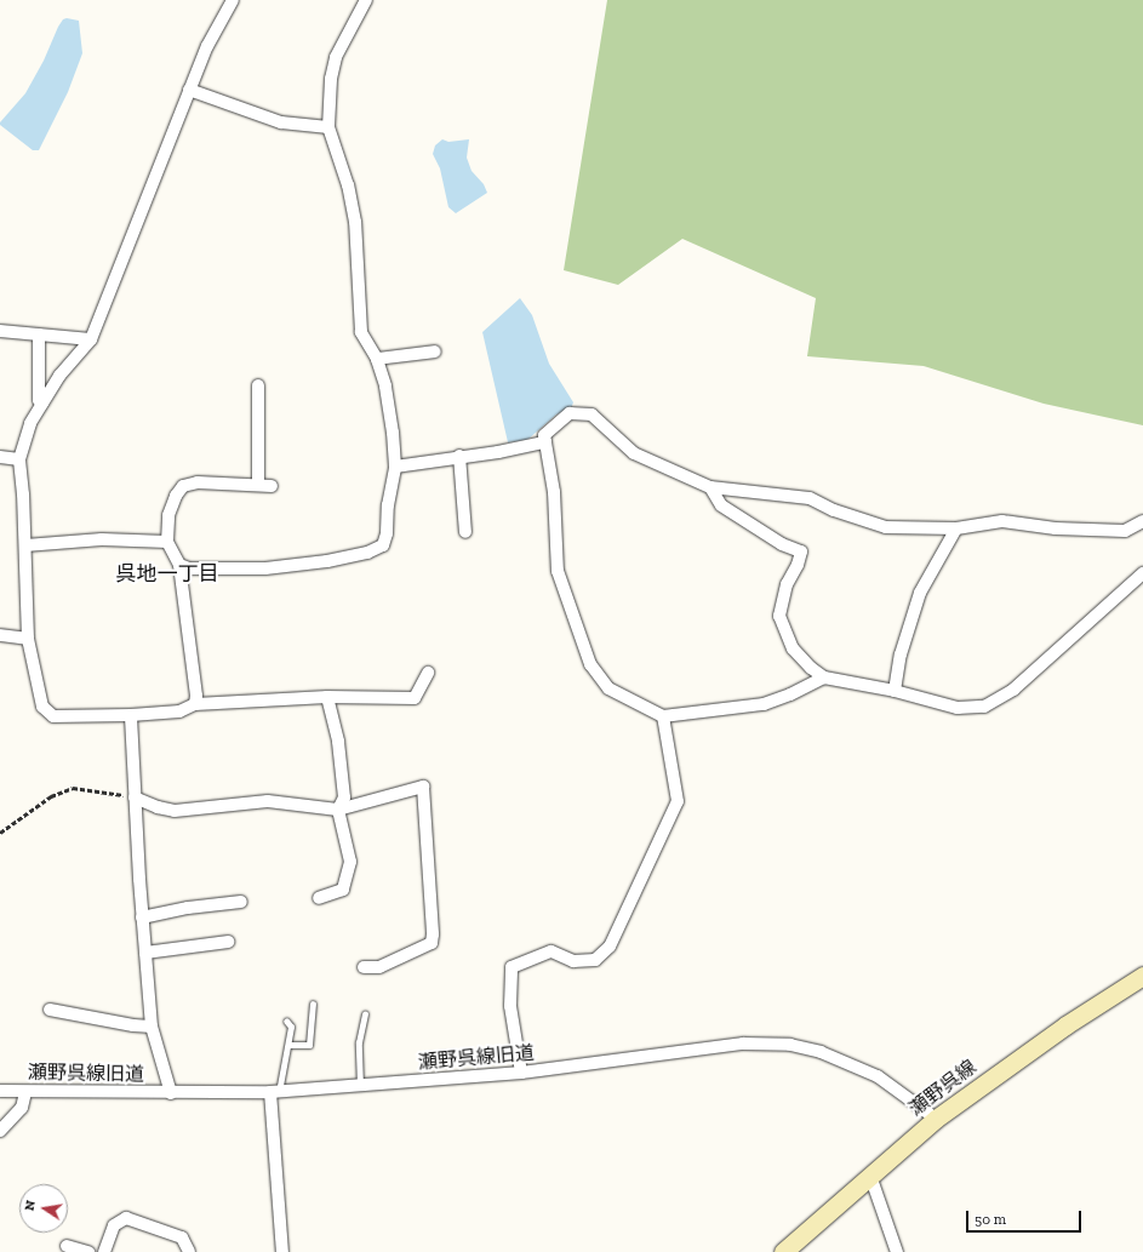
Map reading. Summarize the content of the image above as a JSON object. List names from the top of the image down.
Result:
{
  "streets": {
    "main road": ["瀬野呉線"],
    "street": ["瀬野呉線旧道"]
  },
  "crossings": [
    ["瀬野呉線旧道", "瀬野呉線"]
  ],
  "districts": ["呉地一丁目"],
  "scale_bar": "50 m",
  "north": "left"
}
